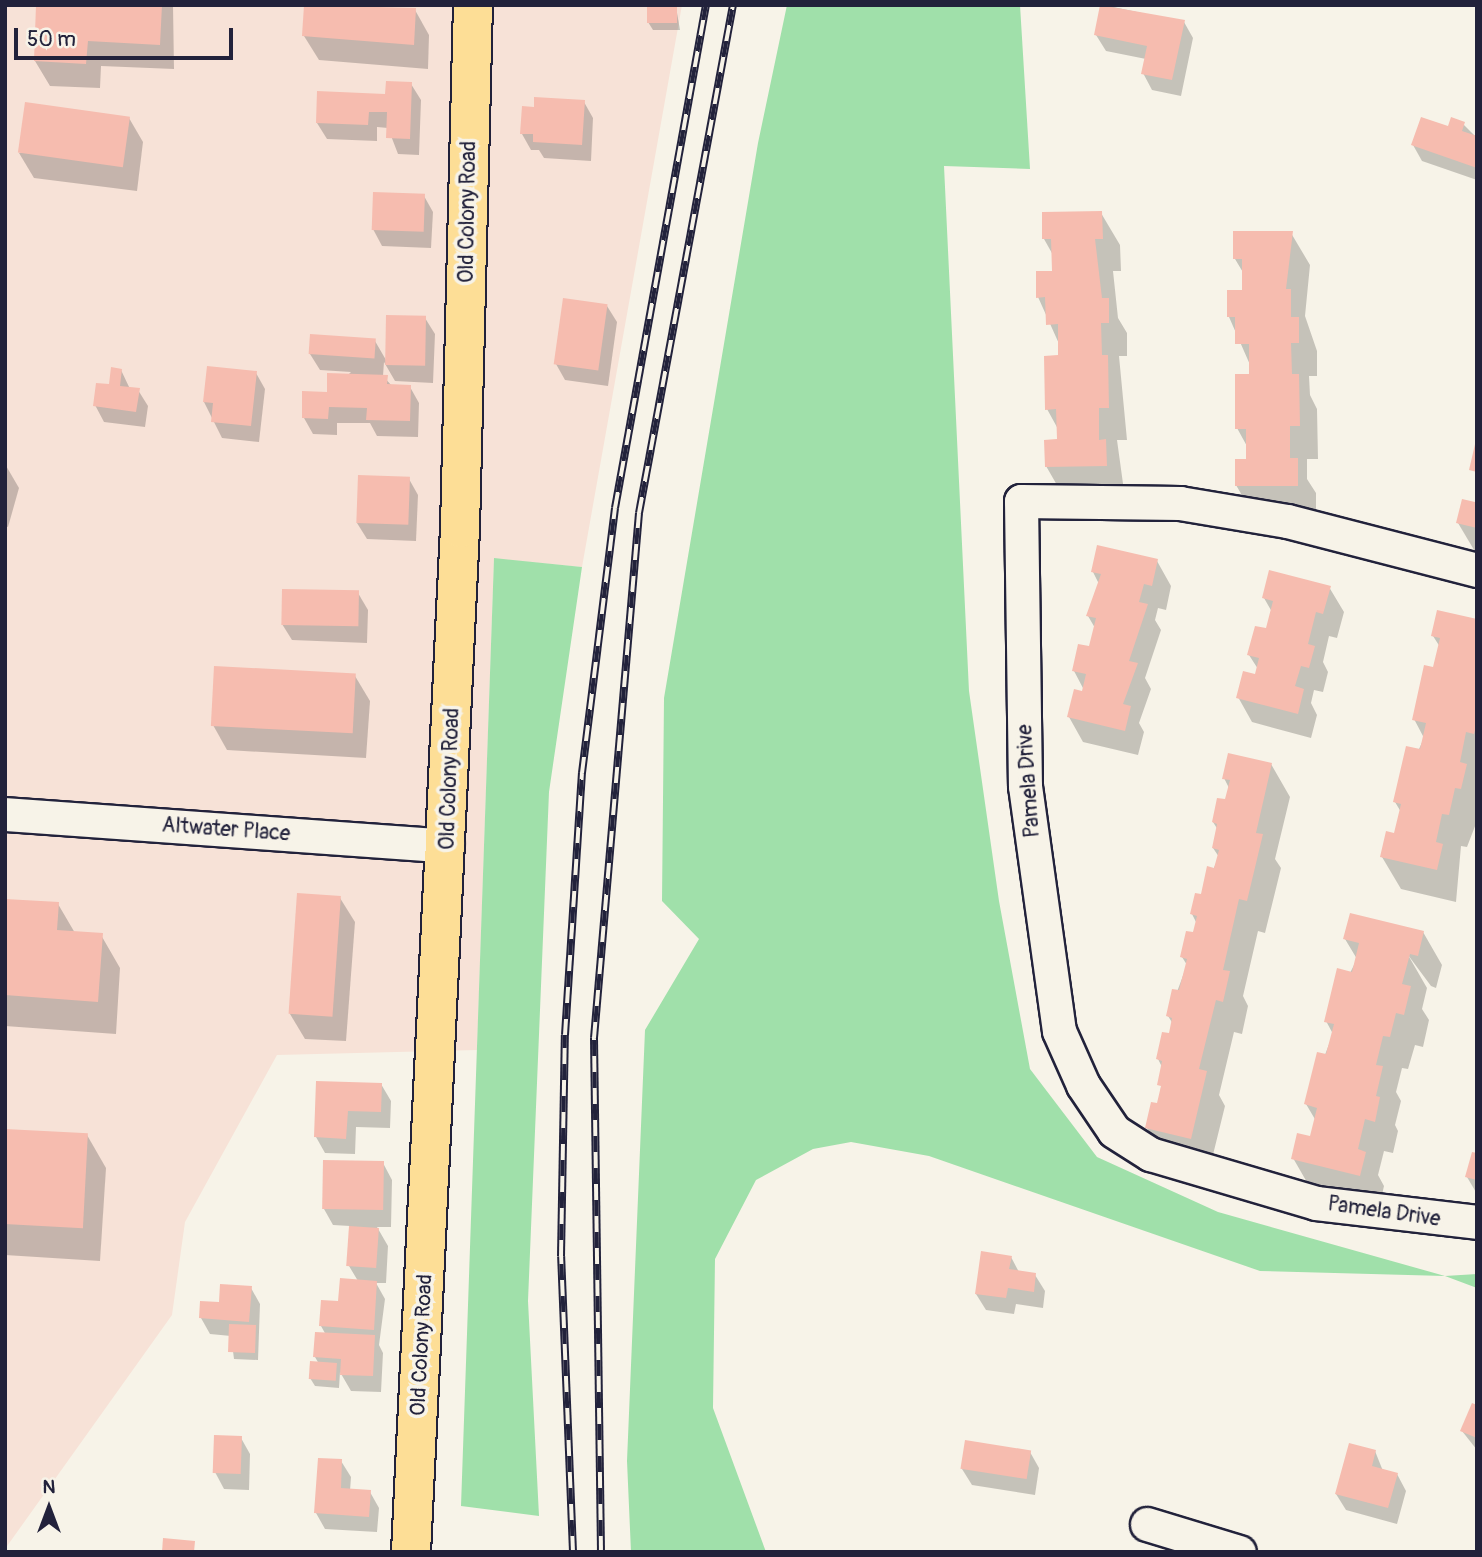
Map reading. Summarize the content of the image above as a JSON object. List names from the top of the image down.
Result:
{
  "streets": {
    "main road": ["Old Colony Road"],
    "street": ["Pamela Drive", "Altwater Place"]
  },
  "crossings": [
    ["Old Colony Road", "Altwater Place"]
  ],
  "scale_bar": "50 m",
  "north": "top"
}
